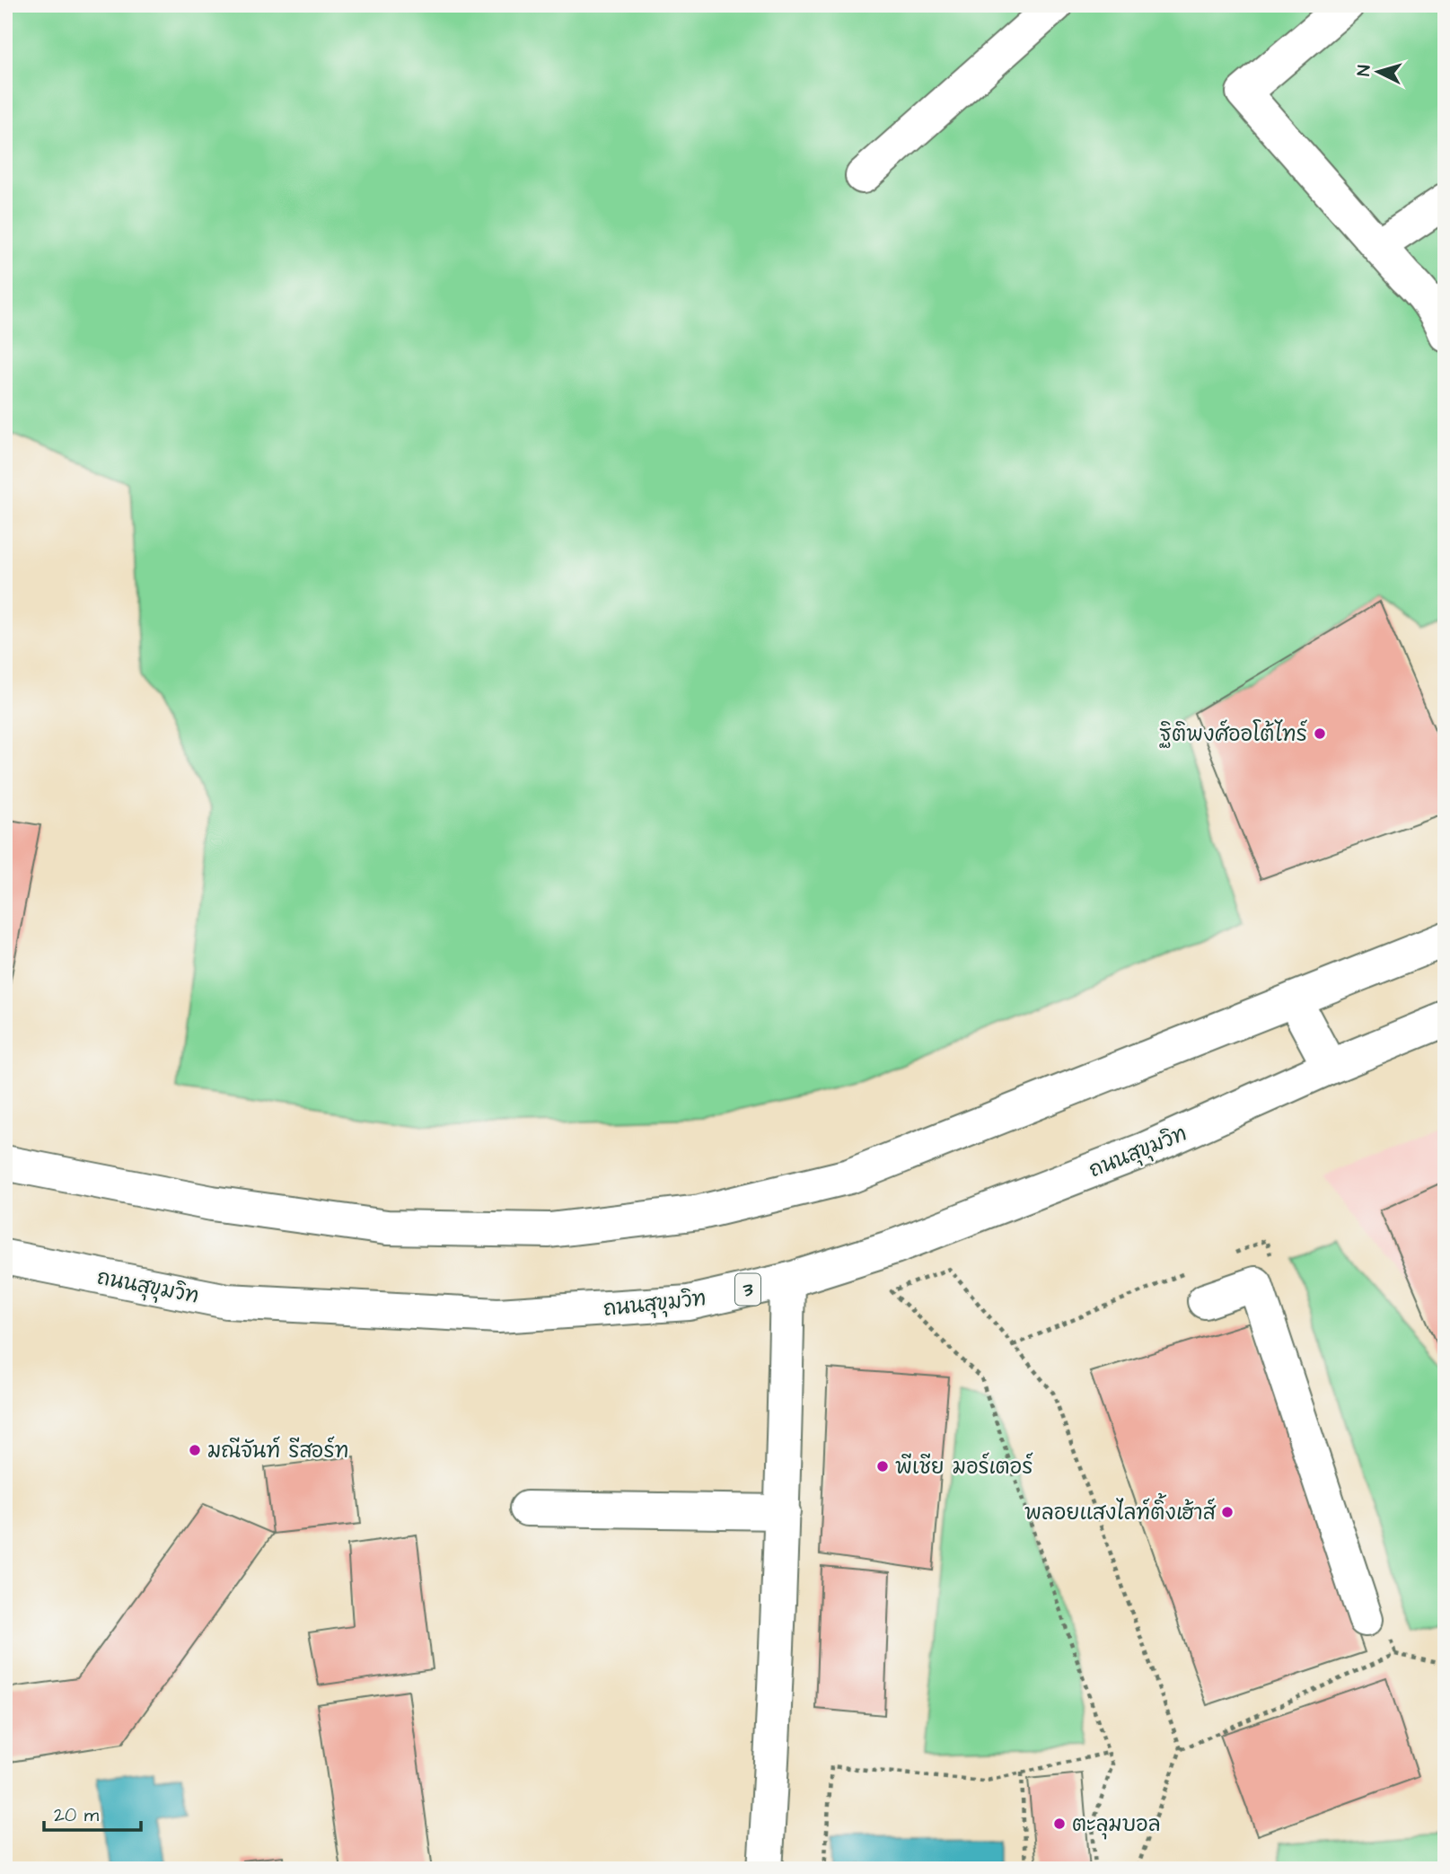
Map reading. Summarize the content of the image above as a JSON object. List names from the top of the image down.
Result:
{
  "streets": {
    "main road": ["ถนนสุขุมวิท", "3"]
  },
  "places": [
    "ฐิติพงศ์ออโต้ไทร์",
    "มณีจันท์ รีสอร์ท",
    "พีเชีย มอร์เตอร์",
    "พลอยแสงไลท์ติ้งเฮ้าส์",
    "ตะลุมบอล"
  ],
  "scale_bar": "20 m",
  "north": "left"
}
